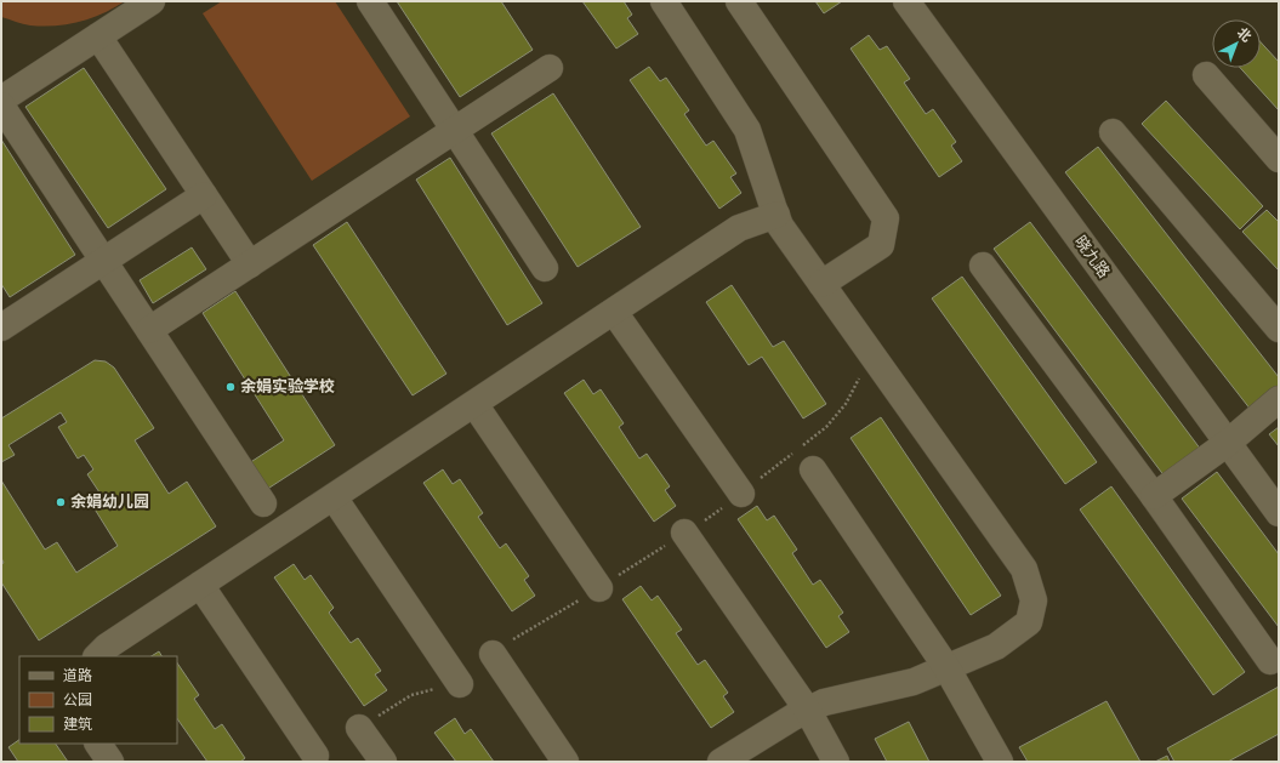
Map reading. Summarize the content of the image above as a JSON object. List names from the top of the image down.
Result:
{
  "streets": {
    "street": ["晓九路"]
  },
  "places": ["余娟实验学校", "余娟幼儿园"],
  "legend": ["道路", "公园", "建筑"],
  "north": "top right"
}
